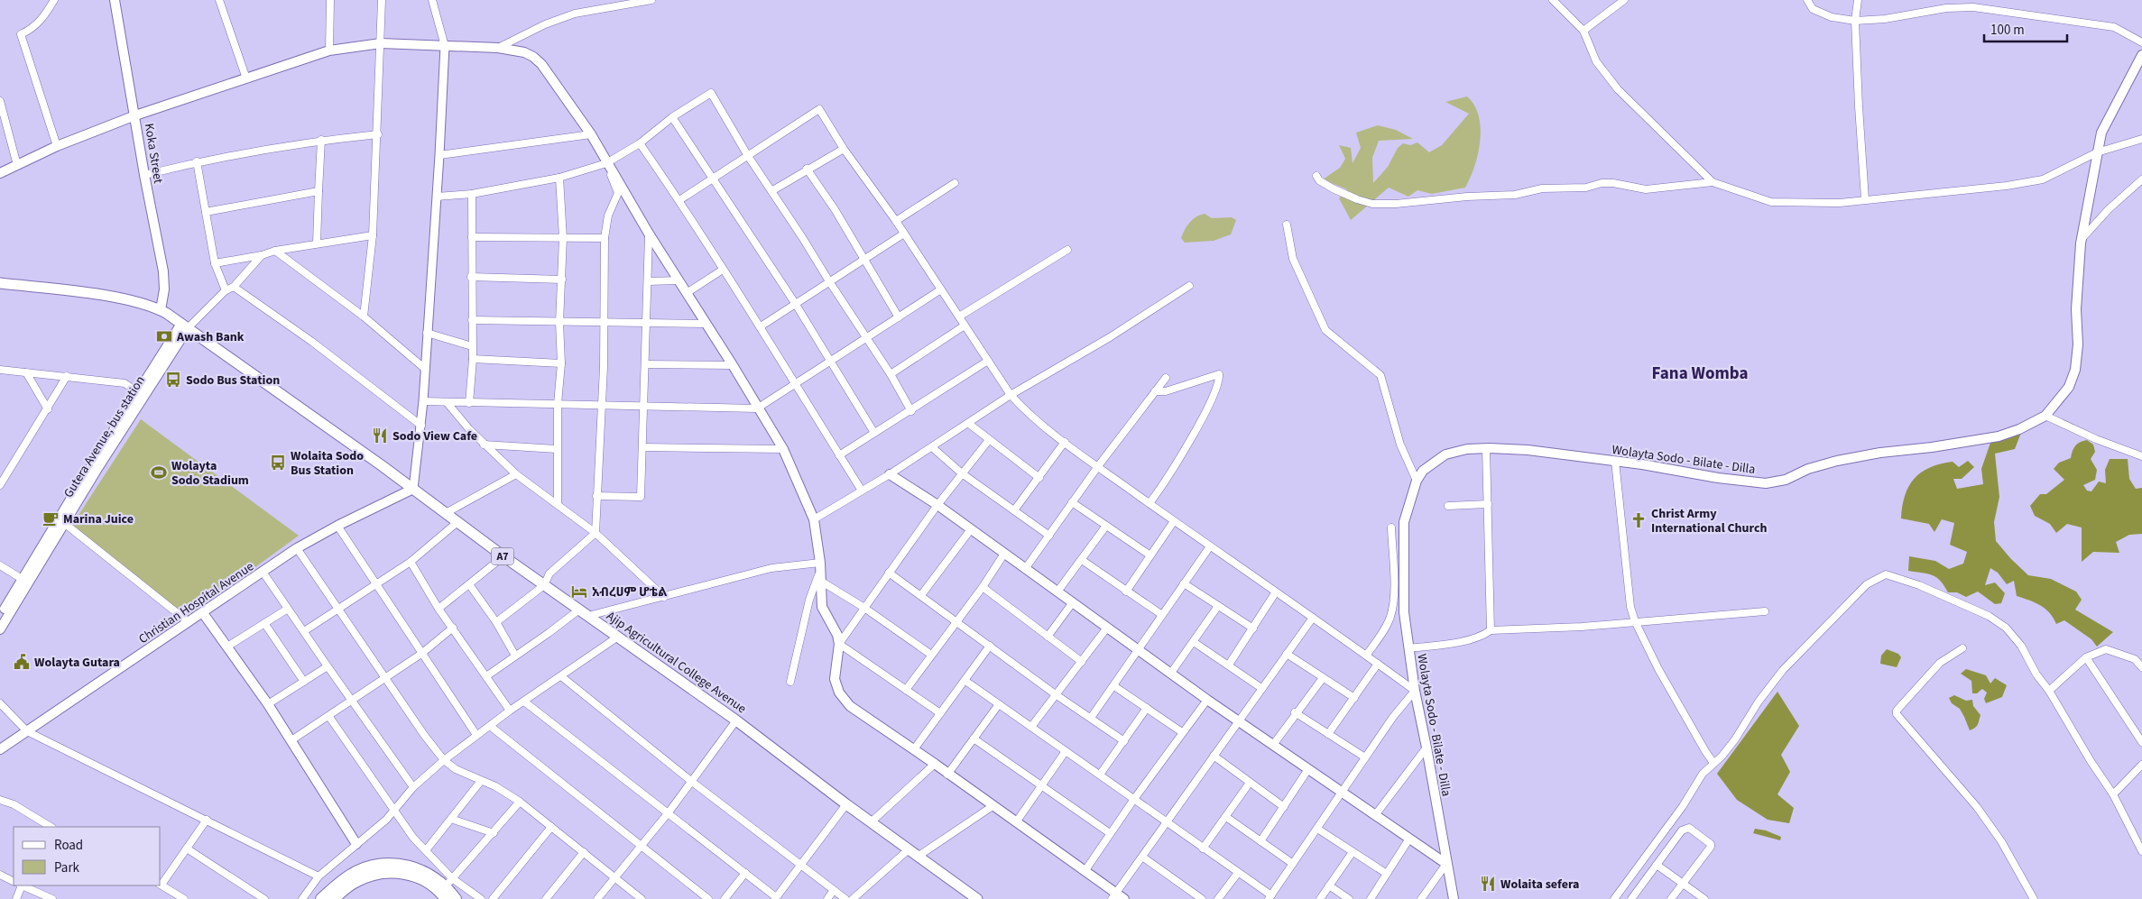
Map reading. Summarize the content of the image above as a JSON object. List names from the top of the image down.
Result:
{
  "streets": {
    "main road": [
      "Koka Street",
      "Gutera Avenue, bus station",
      "Wolayta Sodo - Bilate - Dilla",
      "A7",
      "Christian Hospital Avenue",
      "Ajip Agricultural College Avenue"
    ]
  },
  "crossings": [
    ["Koka Street", "Ajip Agricultural College Avenue"],
    ["Gutera Avenue, bus station", "Ajip Agricultural College Avenue"],
    ["Christian Hospital Avenue", "Ajip Agricultural College Avenue"]
  ],
  "districts": ["Fana Womba"],
  "places": {
    "bank": ["Awash Bank"],
    "bus stop": ["Sodo Bus Station", "Wolaita Sodo Bus Station"],
    "restaurant": ["Sodo View Cafe", "Wolaita sefera"],
    "sports": ["Wolayta Sodo Stadium"],
    "cafe": ["Marina Juice"],
    "church": ["Christ Army International Church"],
    "hotel": ["አብረሀም ሆቴል"],
    "public building": ["Wolayta Gutara"]
  },
  "legend": ["Road", "Park"],
  "scale_bar": "100 m"
}
